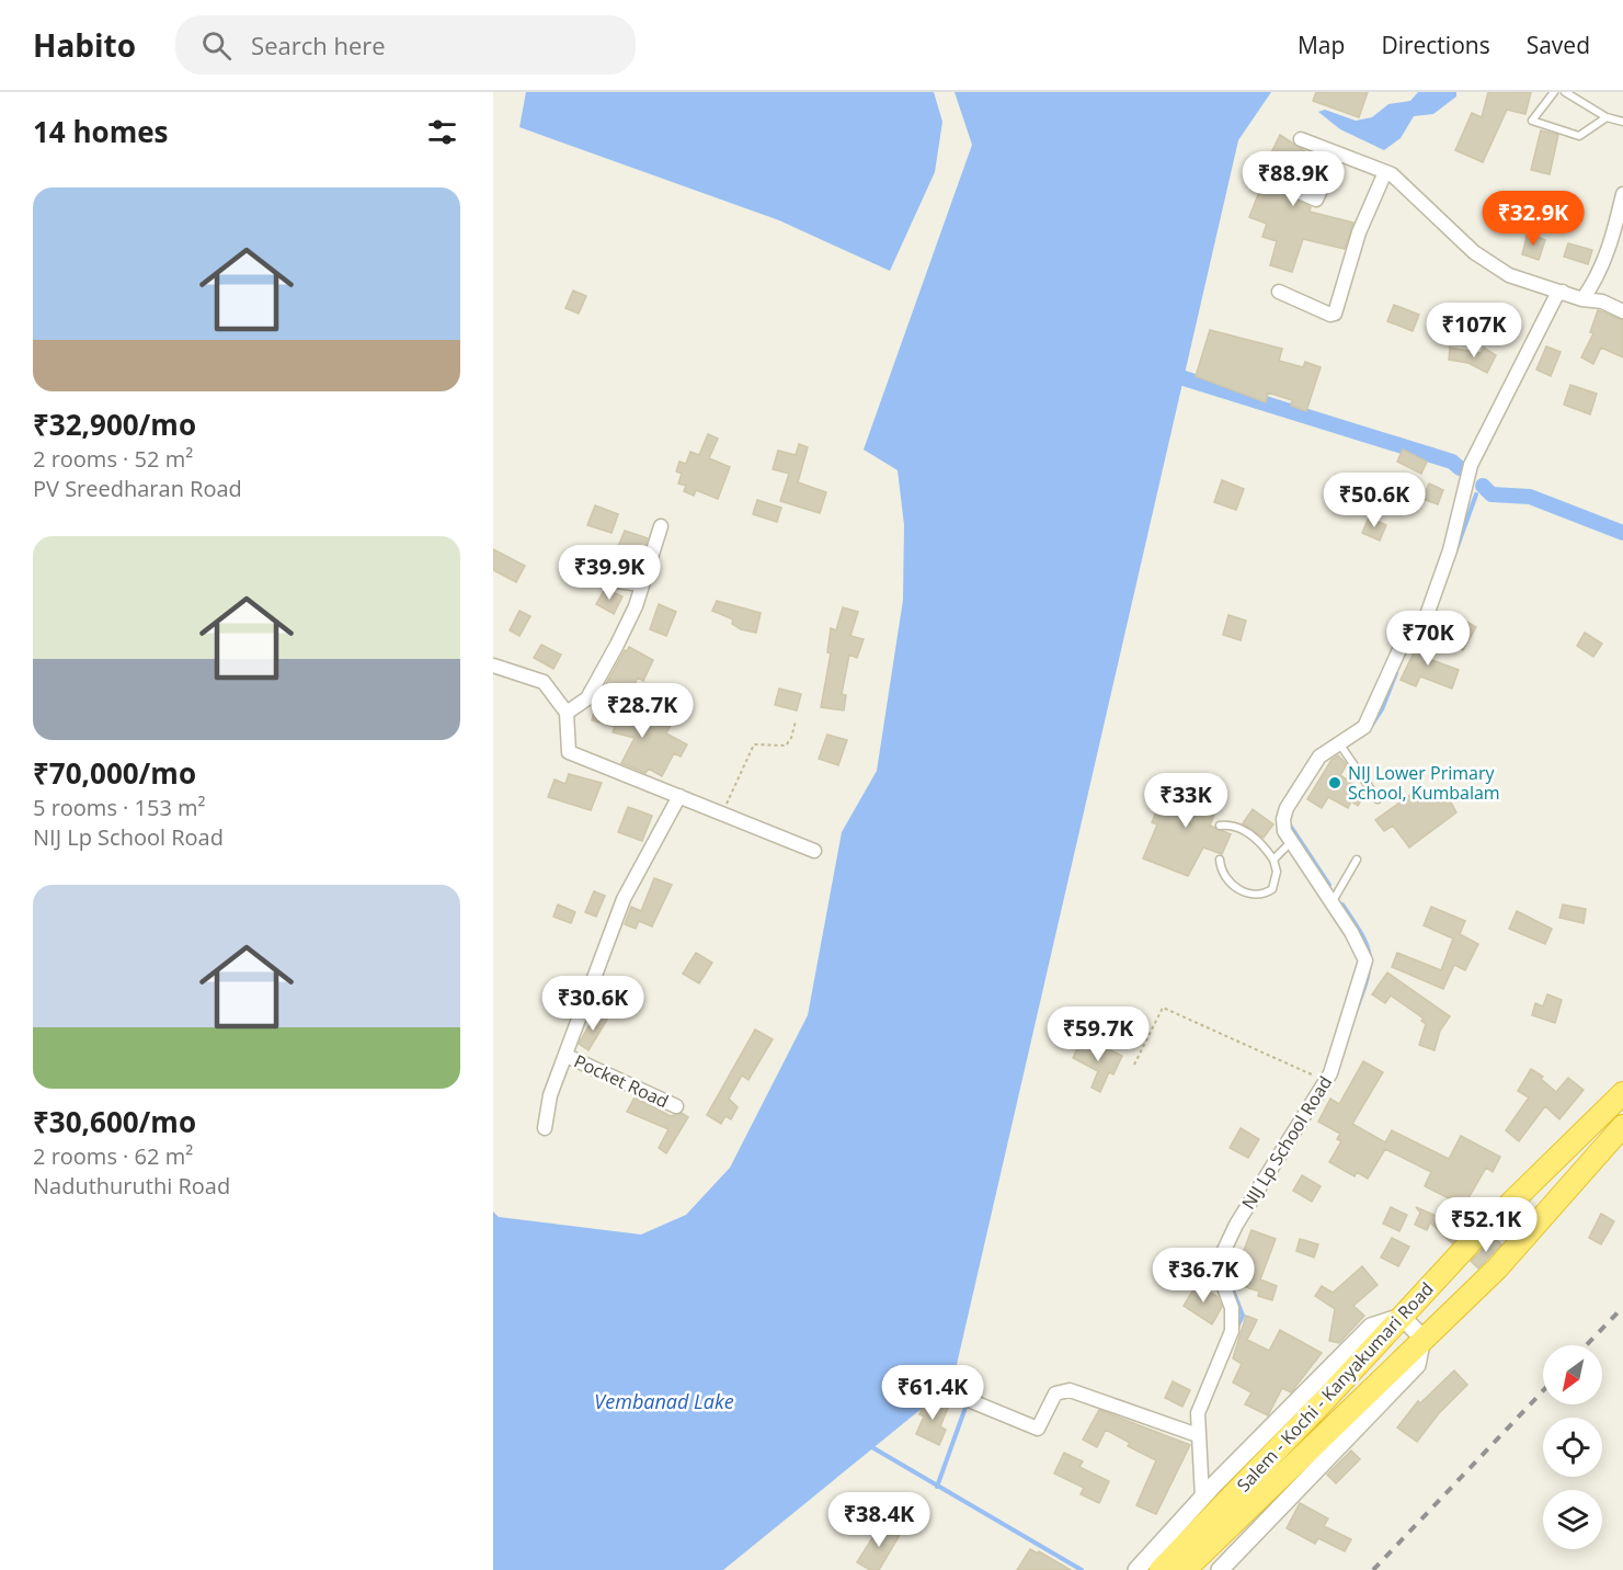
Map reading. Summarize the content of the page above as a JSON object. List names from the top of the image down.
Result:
{
  "streets": {
    "highway": ["Salem - Kochi - Kanyakumari Road"],
    "street": ["Pocket Road", "NIJ Lp School Road"]
  },
  "water": ["Vembanad Lake"],
  "places": ["NIJ Lower Primary School, Kumbalam"],
  "north": "bottom left",
  "page": {
    "header": "Habito",
    "search": "Search here",
    "nav": ["Map", "Directions", "Saved"],
    "heading": "14 homes",
    "price": [
      "₹88.9K",
      "₹32.9K",
      "₹107K",
      "₹50.6K",
      "₹39.9K",
      "₹70K",
      "₹28.7K",
      "₹33K",
      "₹30.6K",
      "₹59.7K",
      "₹52.1K",
      "₹36.7K",
      "₹61.4K",
      "₹38.4K"
    ],
    "list": [
      {
        "name": "₹32,900/mo",
        "note": "2 rooms · 52 m² · PV Sreedharan Road"
      },
      {
        "name": "₹70,000/mo",
        "note": "5 rooms · 153 m² · NIJ Lp School Road"
      },
      {
        "name": "₹30,600/mo",
        "note": "2 rooms · 62 m² · Naduthuruthi Road"
      }
    ]
  }
}
